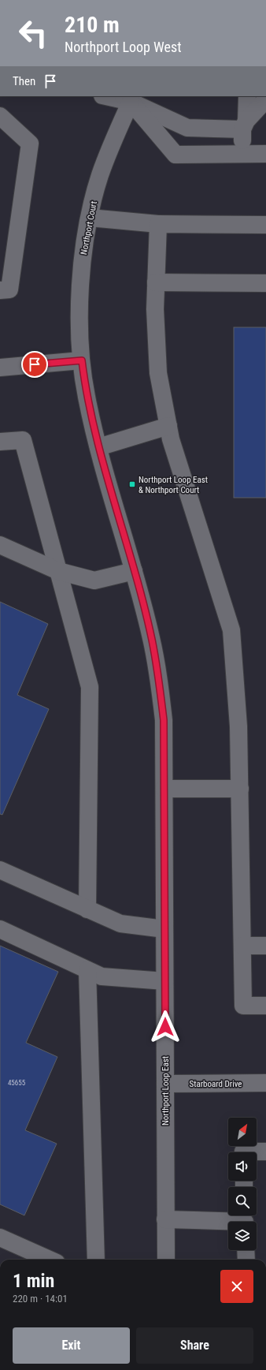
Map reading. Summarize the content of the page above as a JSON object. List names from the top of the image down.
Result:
{
  "streets": {
    "street": ["Northport Court", "Starboard Drive", "Northport Loop East"]
  },
  "crossings": [
    ["Northport Court", "Northport Loop East"],
    ["Starboard Drive", "Northport Loop East"]
  ],
  "places": {
    "transit": ["Northport Loop East & Northport Court"]
  },
  "house_numbers": ["45655"],
  "north": "top right",
  "page": {
    "turn": ["210 m", "Northport Loop West"],
    "then": "Then",
    "heading": ["1 min", "220 m · 14:01"],
    "buttons": ["Exit", "Share"]
  }
}
